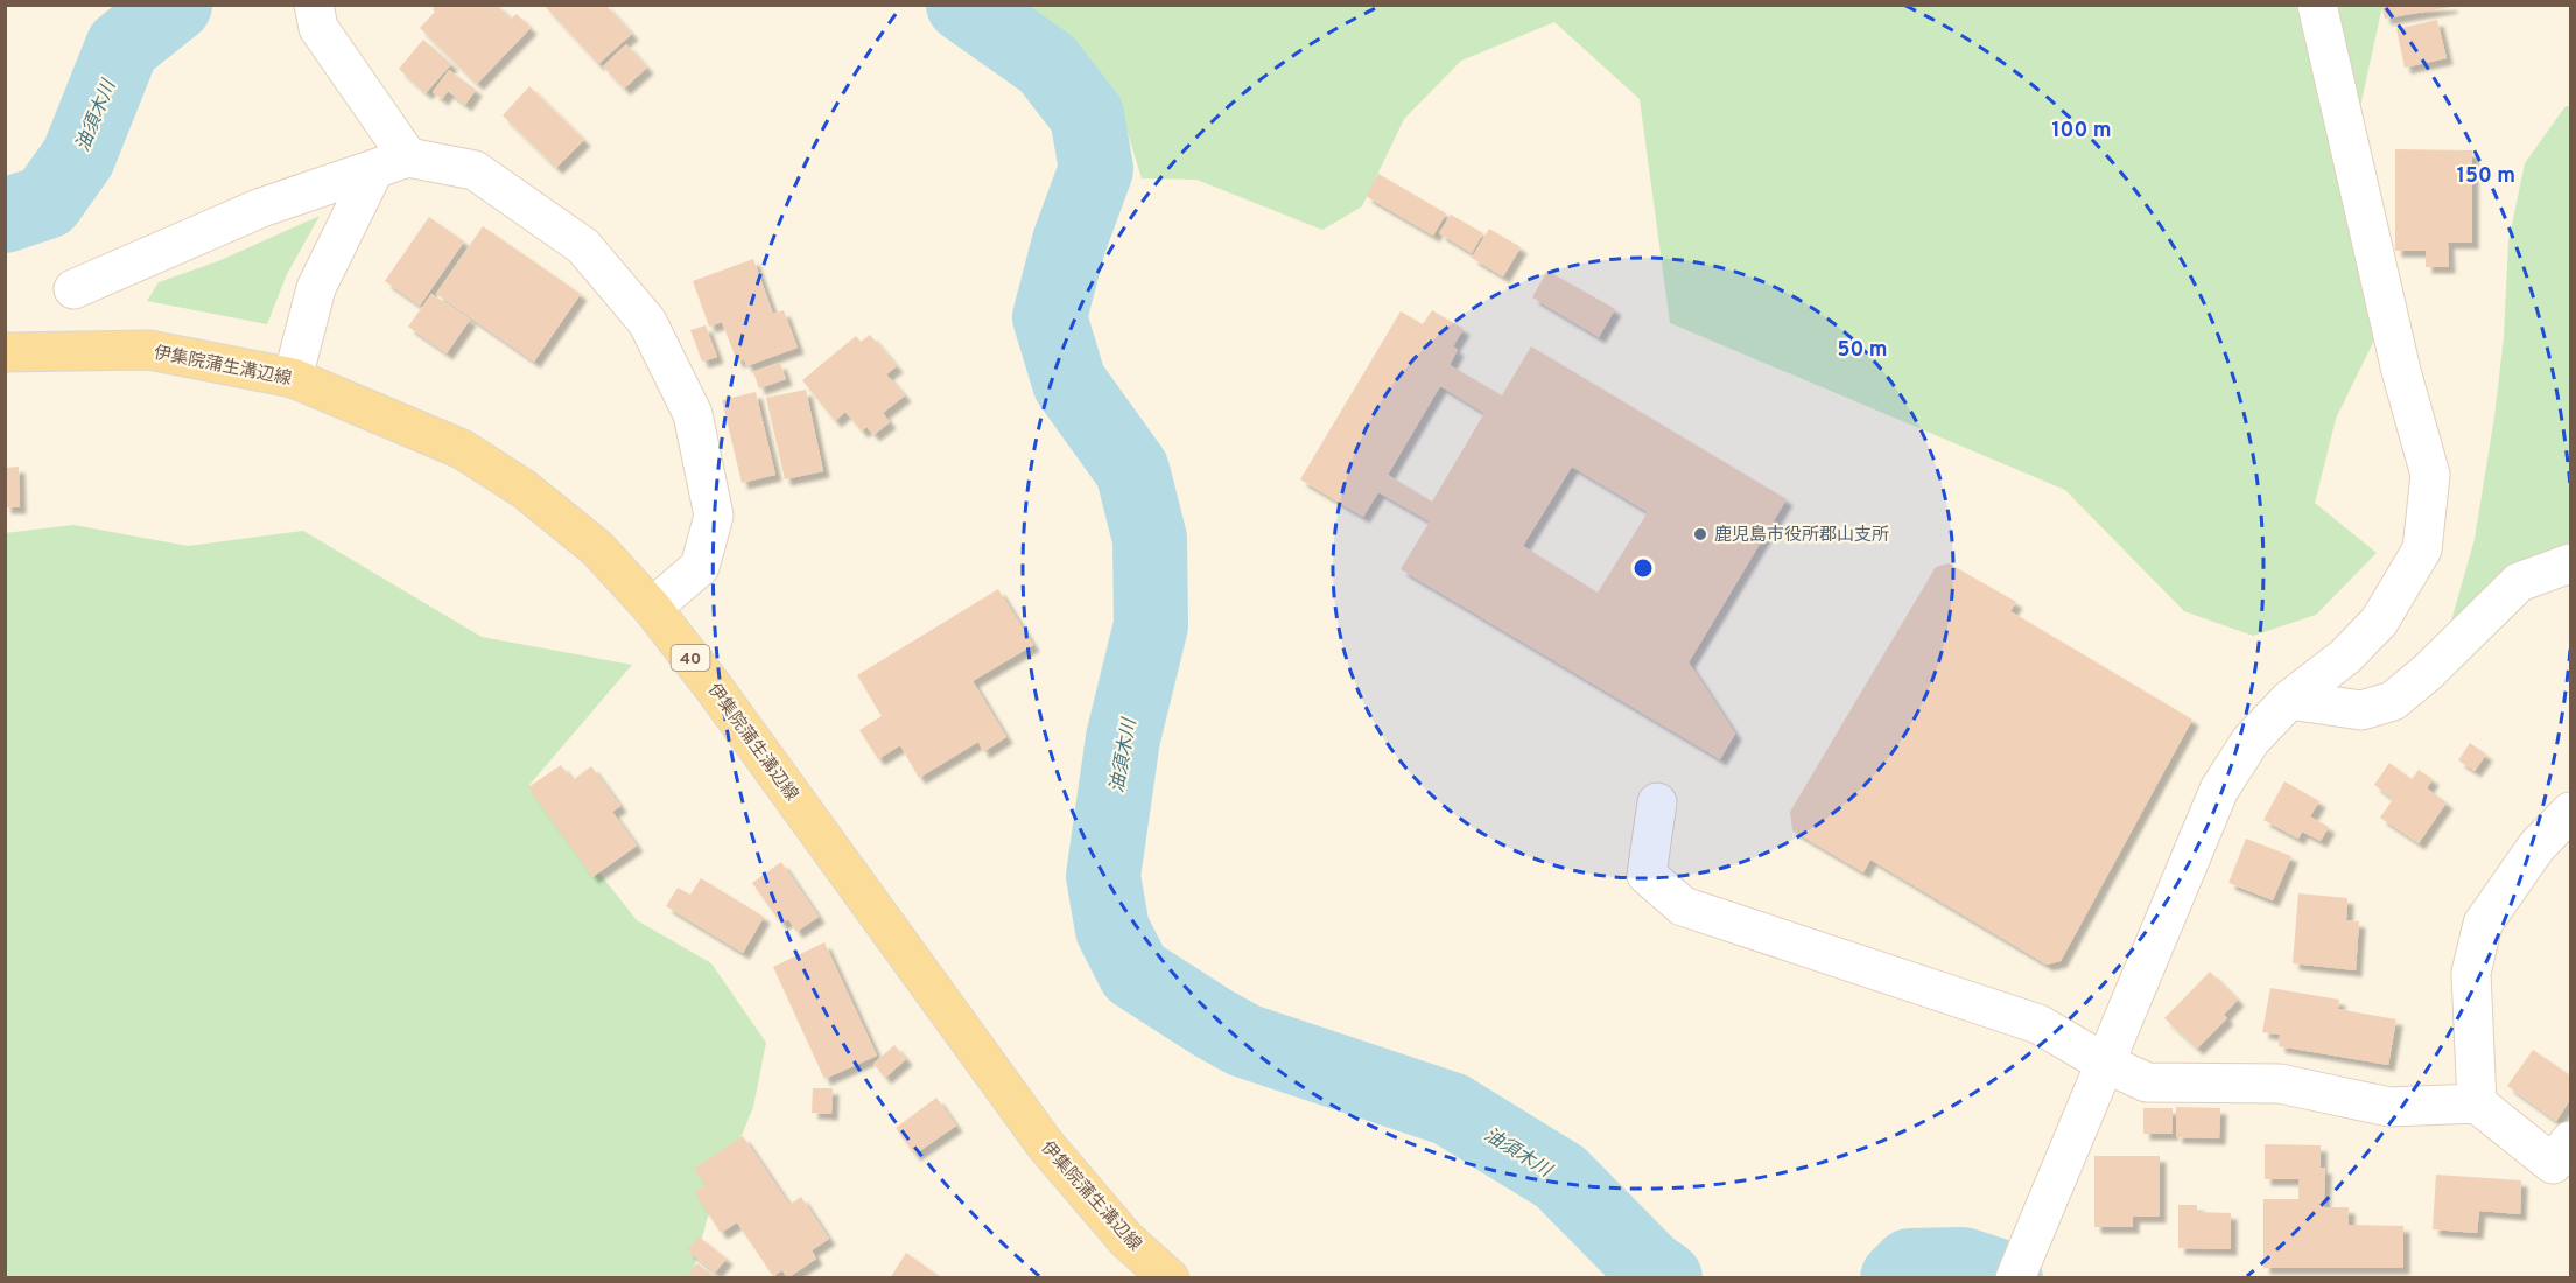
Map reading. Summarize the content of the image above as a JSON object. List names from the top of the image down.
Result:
{
  "streets": {
    "main road": ["伊集院蒲生溝辺線", "40"]
  },
  "water": ["油須木川"],
  "places": ["鹿児島市役所郡山支所"],
  "rings": ["100 m", "150 m", "50 m"]
}
